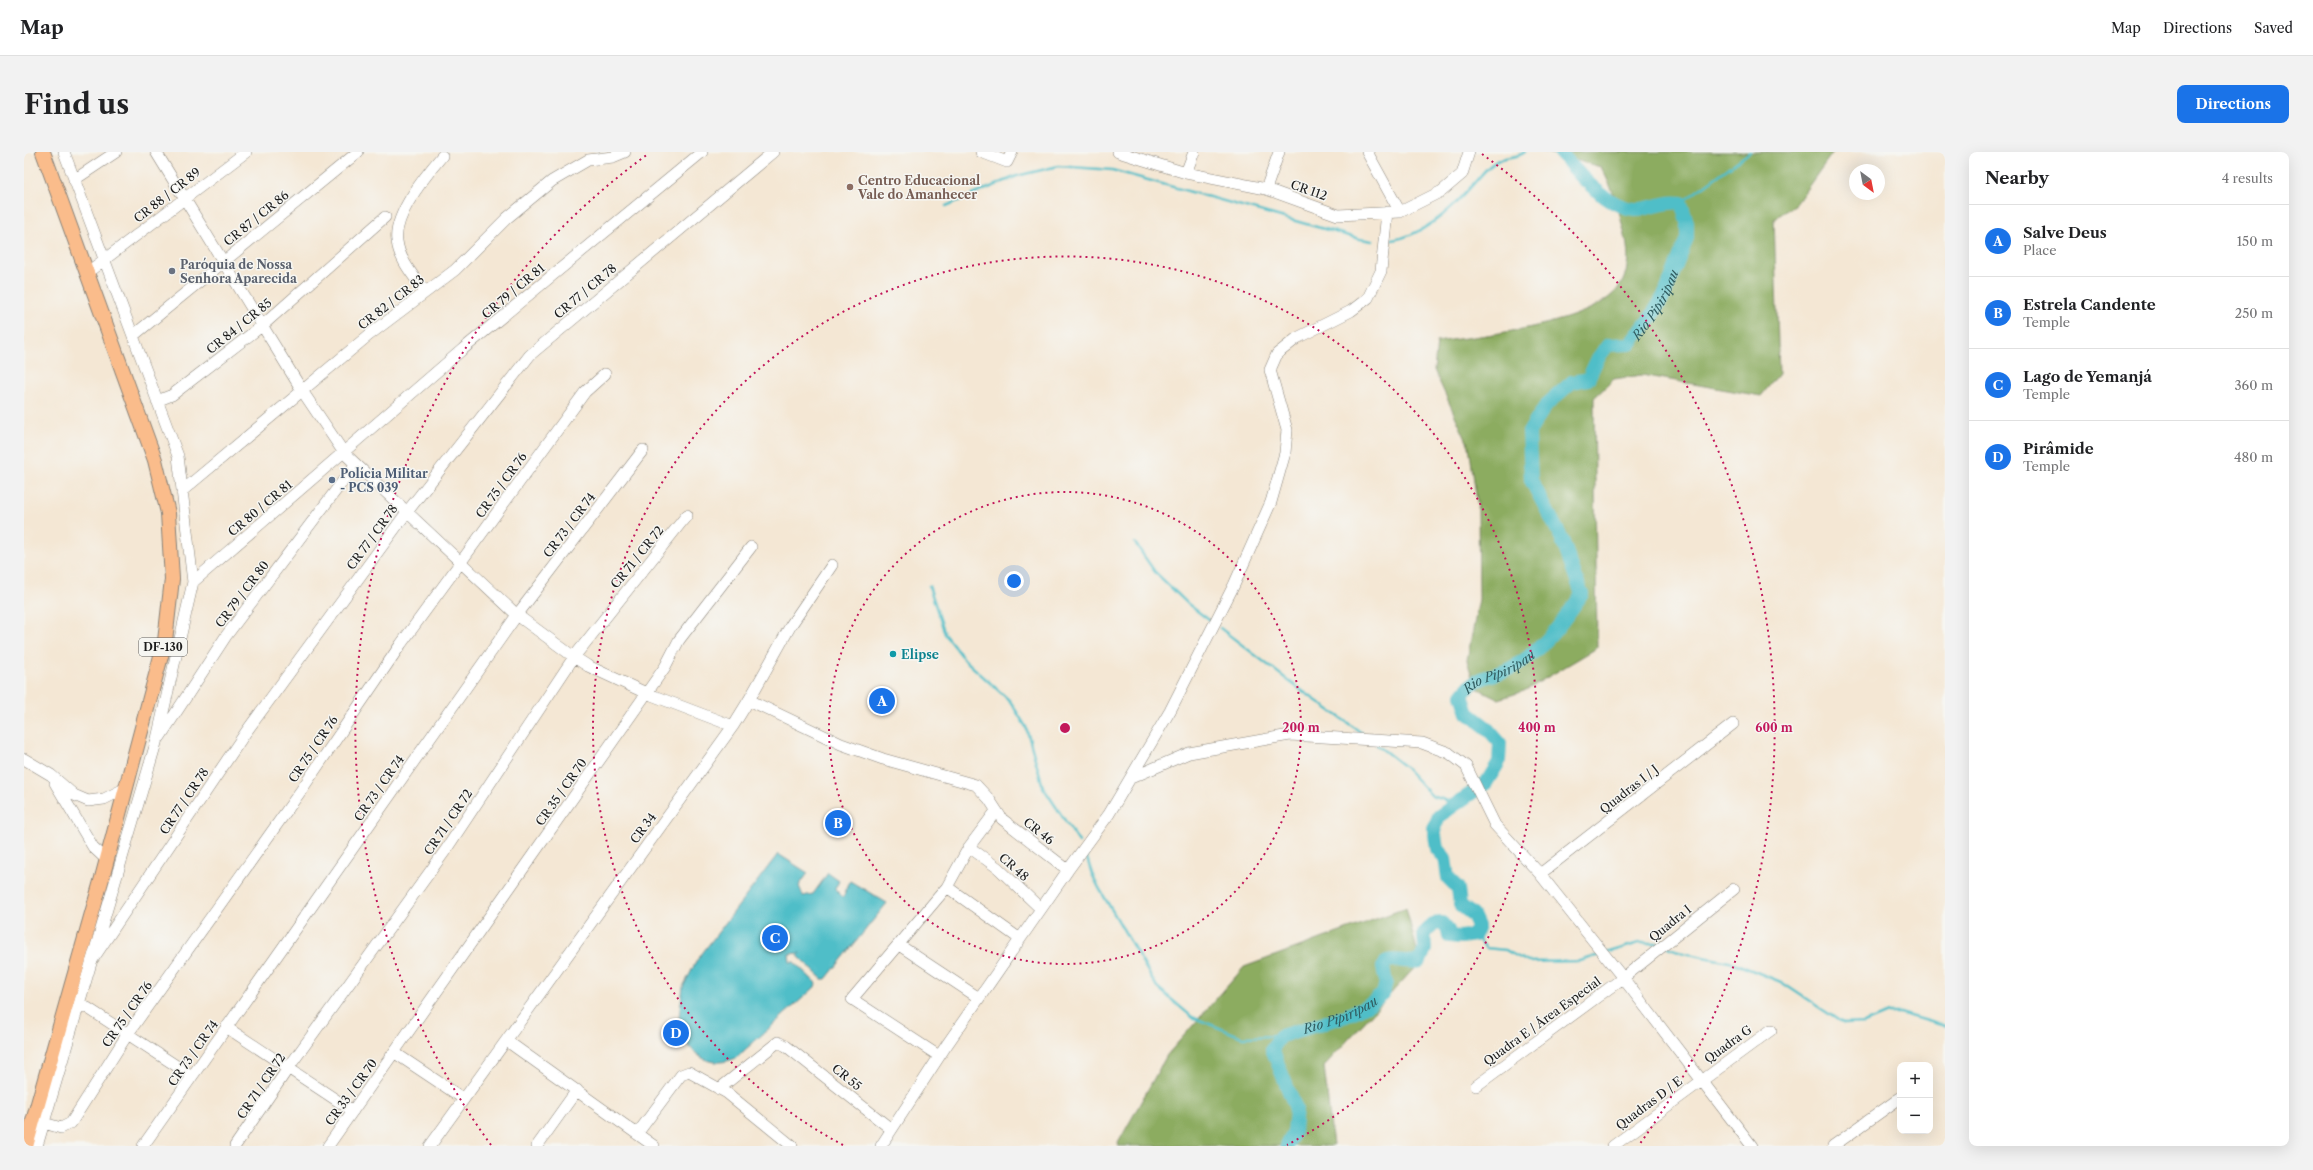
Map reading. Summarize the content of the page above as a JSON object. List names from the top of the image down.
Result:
{
  "streets": {
    "main road": ["DF-130"],
    "street": [
      "CR 112",
      "CR 88 / CR 89",
      "CR 87 / CR 86",
      "CR 79 / CR 81",
      "CR 77 / CR 78",
      "CR 82 / CR 83",
      "CR 84 / CR 85",
      "CR 75 / CR 76",
      "CR 80 / CR 81",
      "CR 73 / CR 74",
      "CR 71 / CR 72",
      "CR 79 / CR 80",
      "Quadras I / J",
      "CR 35 / CR 70",
      "CR 34",
      "CR 46",
      "CR 48",
      "Quadra I",
      "Quadra E / Área Especial",
      "Quadra G",
      "CR 55",
      "CR 33 / CR 70",
      "Quadras D / E"
    ]
  },
  "crossings": [
    ["CR 88 / CR 89", "DF-130"],
    ["CR 79 / CR 81", "CR 80 / CR 81"],
    ["CR 35 / CR 70", "CR 33 / CR 70"],
    ["CR 34", "CR 46"],
    ["Quadra I", "Quadra E / Área Especial"],
    ["Quadra G", "Quadras D / E"]
  ],
  "water": ["Rio Pipiripau"],
  "places": [
    "Centro Educacional Vale do Amanhecer",
    "Paróquia de Nossa Senhora Aparecida",
    "Polícia Militar - PCS 039",
    "Elipse"
  ],
  "north": "bottom right",
  "page": {
    "header": "Map",
    "nav": ["Map", "Directions", "Saved"],
    "buttons": "Directions",
    "title": "Find us",
    "heading": ["Nearby", "4 results"],
    "list": [
      {
        "mark": "A",
        "name": "Salve Deus",
        "note": "Place",
        "value": "150 m"
      },
      {
        "mark": "B",
        "name": "Estrela Candente",
        "note": "Temple",
        "value": "250 m"
      },
      {
        "mark": "C",
        "name": "Lago de Yemanjá",
        "note": "Temple",
        "value": "360 m"
      },
      {
        "mark": "D",
        "name": "Pirâmide",
        "note": "Temple",
        "value": "480 m"
      }
    ],
    "pins": [
      "A",
      "B",
      "C",
      "D"
    ],
    "map_buttons": ["+", "−"]
  },
  "rings": ["200 m", "400 m", "600 m"]
}
